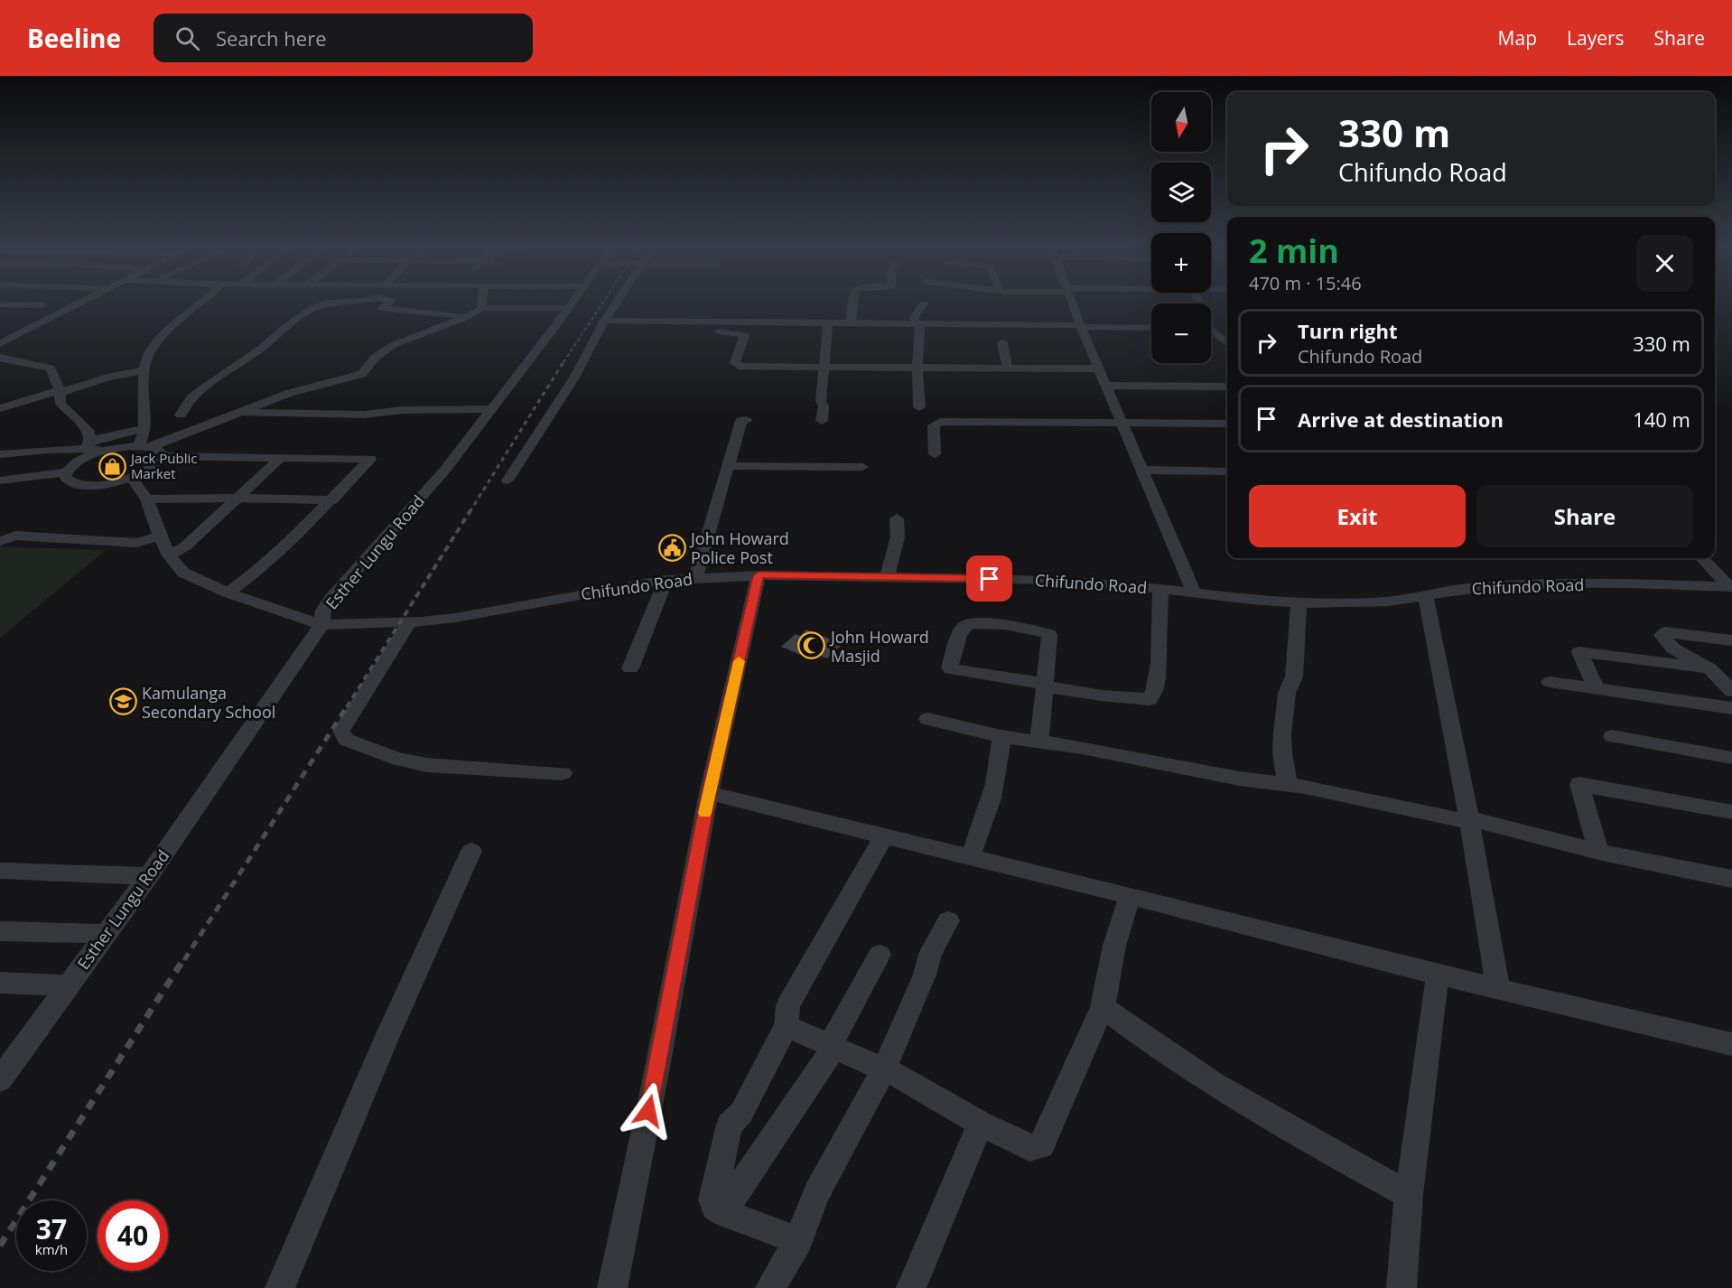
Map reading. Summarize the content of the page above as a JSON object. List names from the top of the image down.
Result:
{
  "streets": {
    "street": ["Esther Lungu Road", "Chifundo Road"]
  },
  "crossings": [
    ["Esther Lungu Road", "Chifundo Road"]
  ],
  "places": {
    "shop": ["Jack Public Market"],
    "public building": ["John Howard Police Post"],
    "mosque": ["John Howard Masjid"],
    "school or university": ["Kamulanga Secondary School"]
  },
  "north": "bottom",
  "page": {
    "header": "Beeline",
    "search": "Search here",
    "nav": ["Map", "Layers", "Share"],
    "map_buttons": ["+", "−"],
    "turn": ["330 m", "Chifundo Road"],
    "heading": ["2 min", "470 m · 15:46"],
    "list": [
      {
        "name": "Turn right",
        "note": "Chifundo Road",
        "value": "330 m"
      },
      {
        "name": "Arrive at destination",
        "value": "140 m"
      }
    ],
    "buttons": ["Exit", "Share"],
    "speed": "37 km/h",
    "limit": "40"
  }
}
